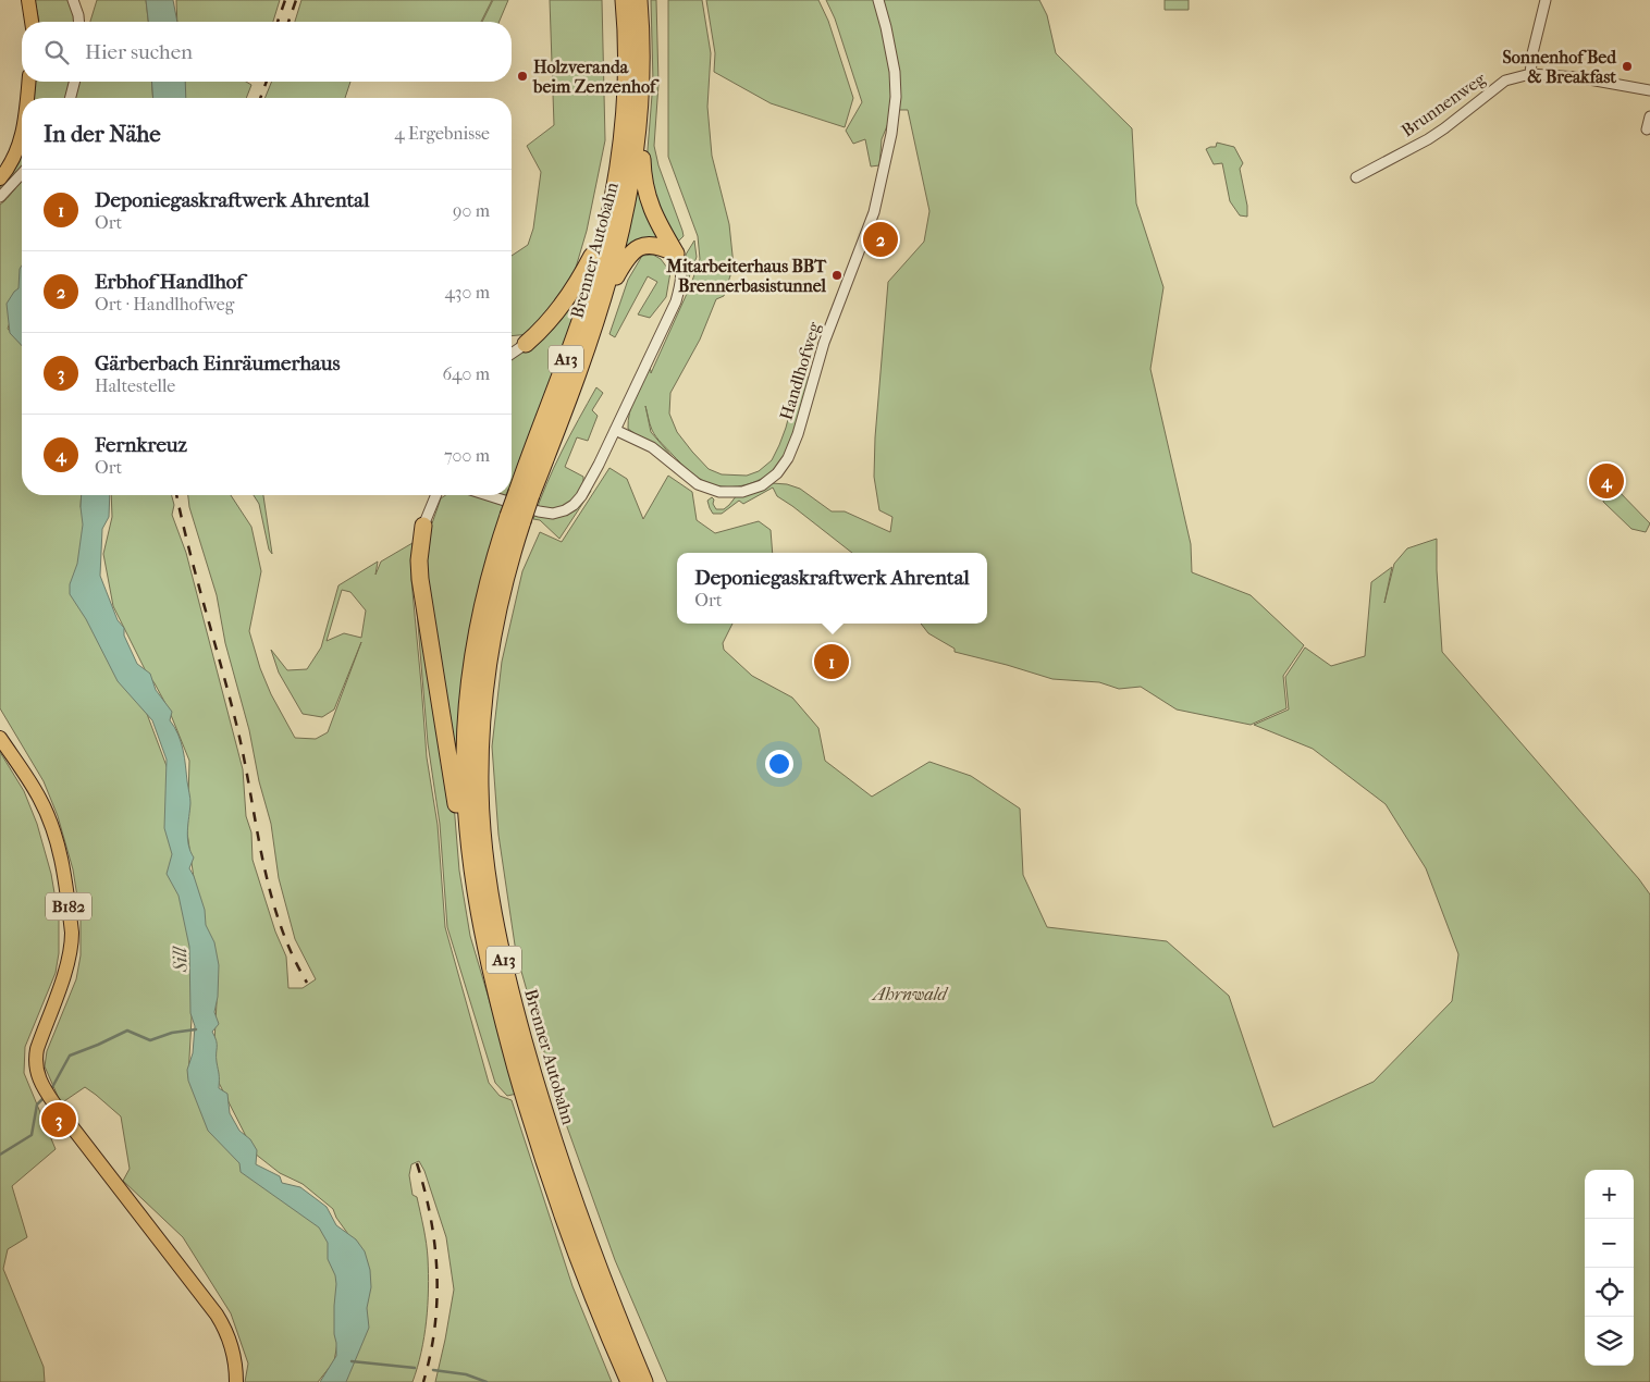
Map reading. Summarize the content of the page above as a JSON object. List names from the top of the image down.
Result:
{
  "streets": {
    "highway": ["Brenner Autobahn", "A13"],
    "main road": ["B182"],
    "street": ["Brunnenweg", "Handlhofweg"]
  },
  "water": ["Sill"],
  "parks": ["Ahrnwald"],
  "places": ["Sonnenhof Bed & Breakfast", "Holzveranda beim Zenzenhof", "Mitarbeiterhaus BBT Brennerbasistunnel"],
  "page": {
    "search": "Hier suchen",
    "heading": ["In der Nähe", "4 Ergebnisse"],
    "list": [
      {
        "mark": "1",
        "name": "Deponiegaskraftwerk Ahrental",
        "note": "Ort",
        "value": "90 m"
      },
      {
        "mark": "2",
        "name": "Erbhof Handlhof",
        "note": "Ort · Handlhofweg",
        "value": "430 m"
      },
      {
        "mark": "3",
        "name": "Gärberbach Einräumerhaus",
        "note": "Haltestelle",
        "value": "640 m"
      },
      {
        "mark": "4",
        "name": "Fernkreuz",
        "note": "Ort",
        "value": "700 m"
      }
    ],
    "pins": [
      "2",
      "4",
      "1",
      "3"
    ],
    "popup": ["Deponiegaskraftwerk Ahrental", "Ort"],
    "map_buttons": ["+", "−"]
  }
}
